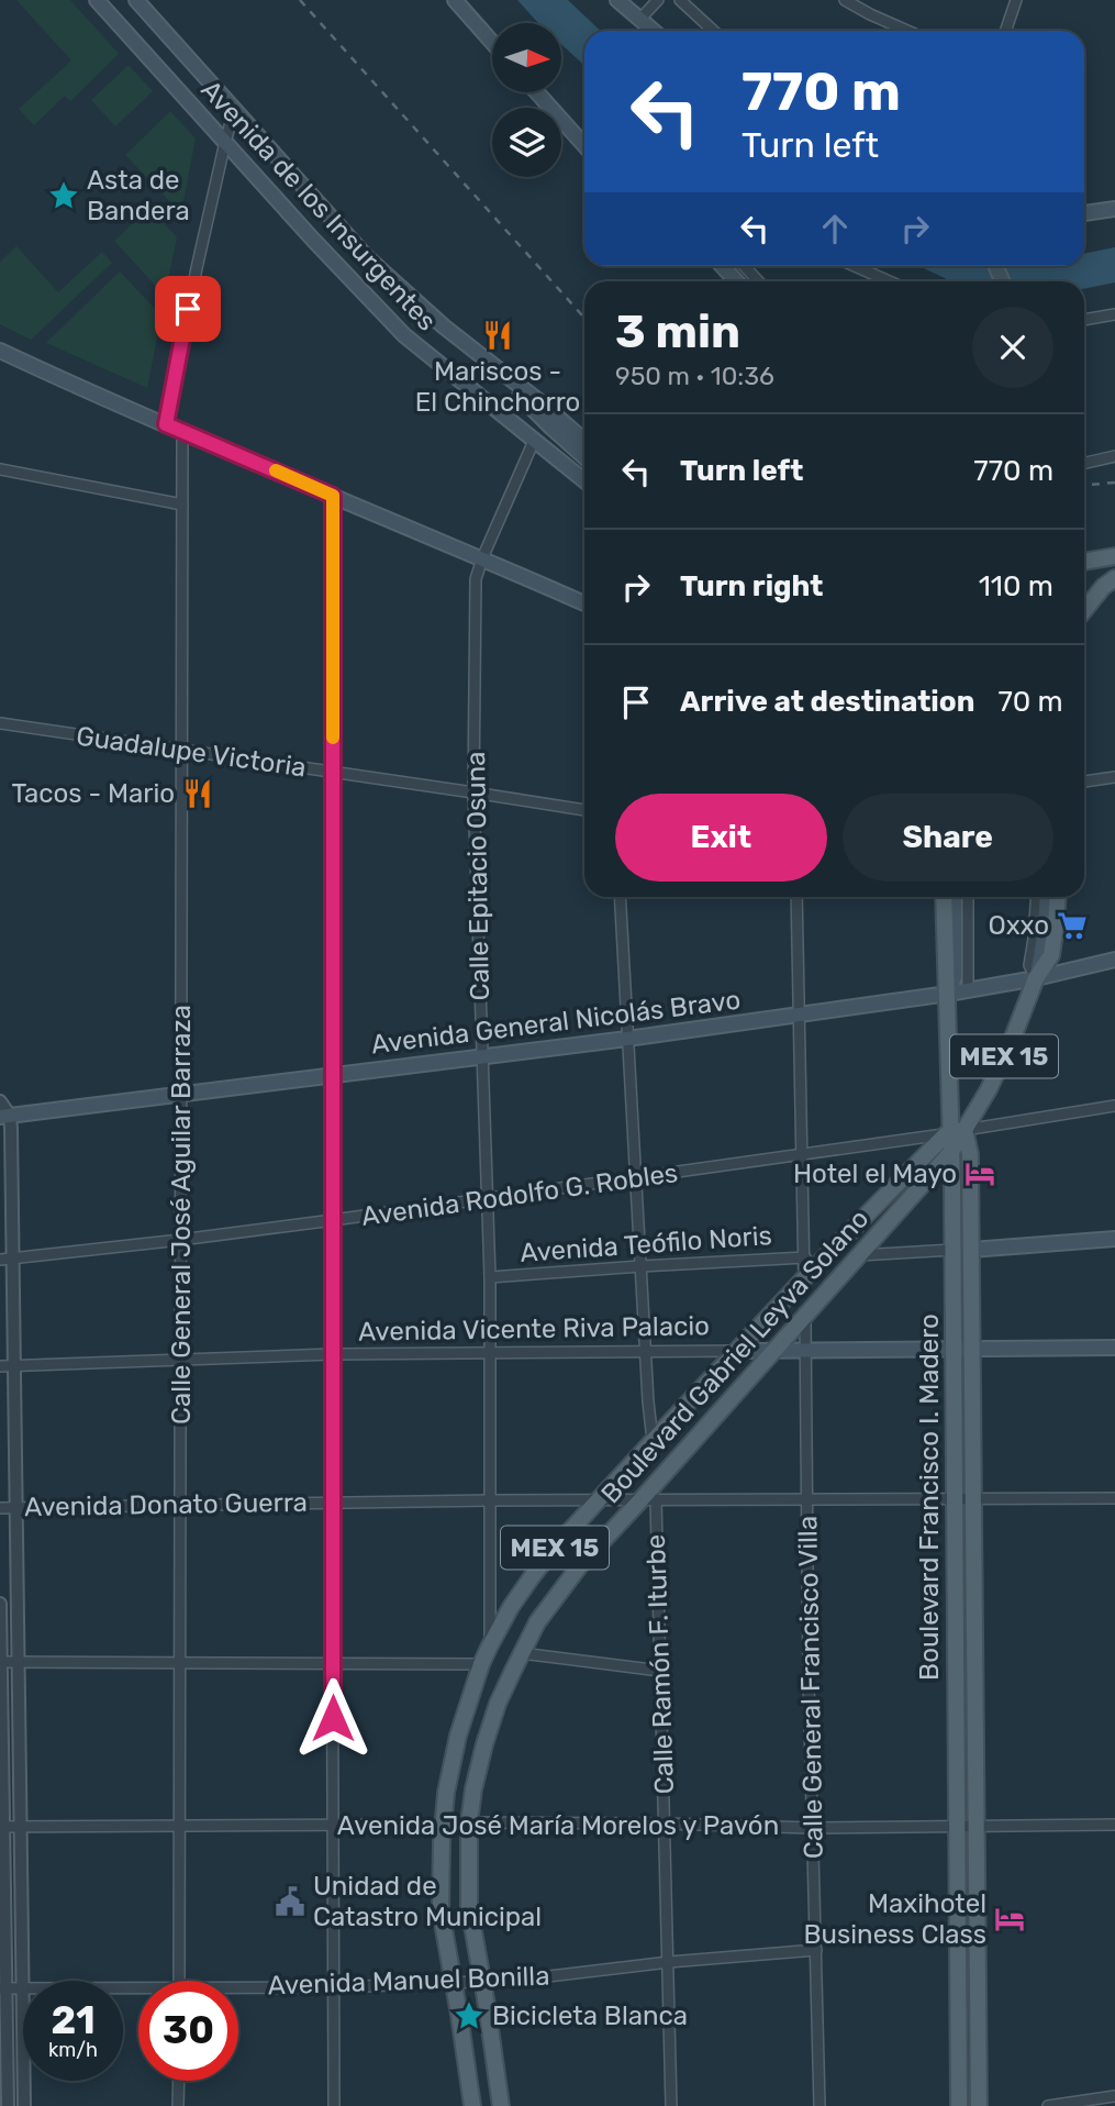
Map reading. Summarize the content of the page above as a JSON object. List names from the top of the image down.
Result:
{
  "streets": {
    "main road": [
      "Avenida de los Insurgentes",
      "Avenida General Nicolás Bravo",
      "MEX 15",
      "Avenida Vicente Riva Palacio",
      "Boulevard Gabriel Leyva Solano",
      "Boulevard Francisco I. Madero"
    ],
    "street": [
      "Guadalupe Victoria",
      "Calle Epitacio Osuna",
      "Avenida Rodolfo G. Robles",
      "Calle General José Aguilar Barraza",
      "Avenida Teófilo Noris",
      "Avenida Donato Guerra",
      "Calle Ramón F. Iturbe",
      "Calle General Francisco Villa",
      "Avenida José María Morelos y Pavón",
      "Avenida Manuel Bonilla"
    ]
  },
  "crossings": [
    ["Avenida de los Insurgentes", "Calle Epitacio Osuna"],
    ["Guadalupe Victoria", "Calle Epitacio Osuna"],
    ["Guadalupe Victoria", "Calle General José Aguilar Barraza"],
    ["Calle Epitacio Osuna", "Avenida General Nicolás Bravo"],
    ["Calle Epitacio Osuna", "Avenida Rodolfo G. Robles"],
    ["Calle Epitacio Osuna", "Avenida Teófilo Noris"],
    ["Calle Epitacio Osuna", "Avenida Vicente Riva Palacio"],
    ["Calle Epitacio Osuna", "Boulevard Gabriel Leyva Solano"],
    ["Calle Epitacio Osuna", "Avenida Donato Guerra"],
    ["Avenida General Nicolás Bravo", "Calle General José Aguilar Barraza"],
    ["Avenida General Nicolás Bravo", "Boulevard Gabriel Leyva Solano"],
    ["Avenida General Nicolás Bravo", "Boulevard Francisco I. Madero"],
    ["Avenida Rodolfo G. Robles", "Calle General José Aguilar Barraza"],
    ["Avenida Rodolfo G. Robles", "Boulevard Gabriel Leyva Solano"],
    ["Avenida Rodolfo G. Robles", "Boulevard Francisco I. Madero"],
    ["Calle General José Aguilar Barraza", "Avenida Vicente Riva Palacio"],
    ["Calle General José Aguilar Barraza", "Avenida Donato Guerra"],
    ["Calle General José Aguilar Barraza", "Avenida José María Morelos y Pavón"],
    ["Avenida Vicente Riva Palacio", "Boulevard Gabriel Leyva Solano"],
    ["Avenida Vicente Riva Palacio", "Boulevard Francisco I. Madero"],
    ["Avenida Vicente Riva Palacio", "Calle General Francisco Villa"],
    ["Boulevard Gabriel Leyva Solano", "Boulevard Francisco I. Madero"],
    ["Boulevard Gabriel Leyva Solano", "Avenida Donato Guerra"],
    ["Boulevard Gabriel Leyva Solano", "Calle Ramón F. Iturbe"],
    ["Boulevard Gabriel Leyva Solano", "Calle General Francisco Villa"],
    ["Boulevard Gabriel Leyva Solano", "Avenida José María Morelos y Pavón"],
    ["Boulevard Gabriel Leyva Solano", "Avenida Manuel Bonilla"],
    ["Boulevard Francisco I. Madero", "Avenida Donato Guerra"],
    ["Boulevard Francisco I. Madero", "Avenida José María Morelos y Pavón"],
    ["Avenida Donato Guerra", "Calle Ramón F. Iturbe"],
    ["Avenida Donato Guerra", "Calle General Francisco Villa"],
    ["Calle Ramón F. Iturbe", "Avenida José María Morelos y Pavón"],
    ["Calle Ramón F. Iturbe", "Avenida Manuel Bonilla"],
    ["Calle General Francisco Villa", "Avenida José María Morelos y Pavón"],
    ["Calle General Francisco Villa", "Avenida Manuel Bonilla"]
  ],
  "places": {
    "place": ["Asta de Bandera", "Bicicleta Blanca"],
    "restaurant": ["Mariscos - El Chinchorro", "Tacos - Mario"],
    "supermarket": ["Oxxo"],
    "hotel": ["Hotel el Mayo", "Maxihotel Business Class"],
    "public building": ["Unidad de Catastro Municipal"]
  },
  "north": "right",
  "page": {
    "turn": ["770 m", "Turn left"],
    "heading": ["3 min", "950 m · 10:36"],
    "list": [
      {
        "name": "Turn left",
        "value": "770 m"
      },
      {
        "name": "Turn right",
        "value": "110 m"
      },
      {
        "name": "Arrive at destination",
        "value": "70 m"
      }
    ],
    "buttons": ["Exit", "Share"],
    "speed": "21 km/h",
    "limit": "30"
  }
}
